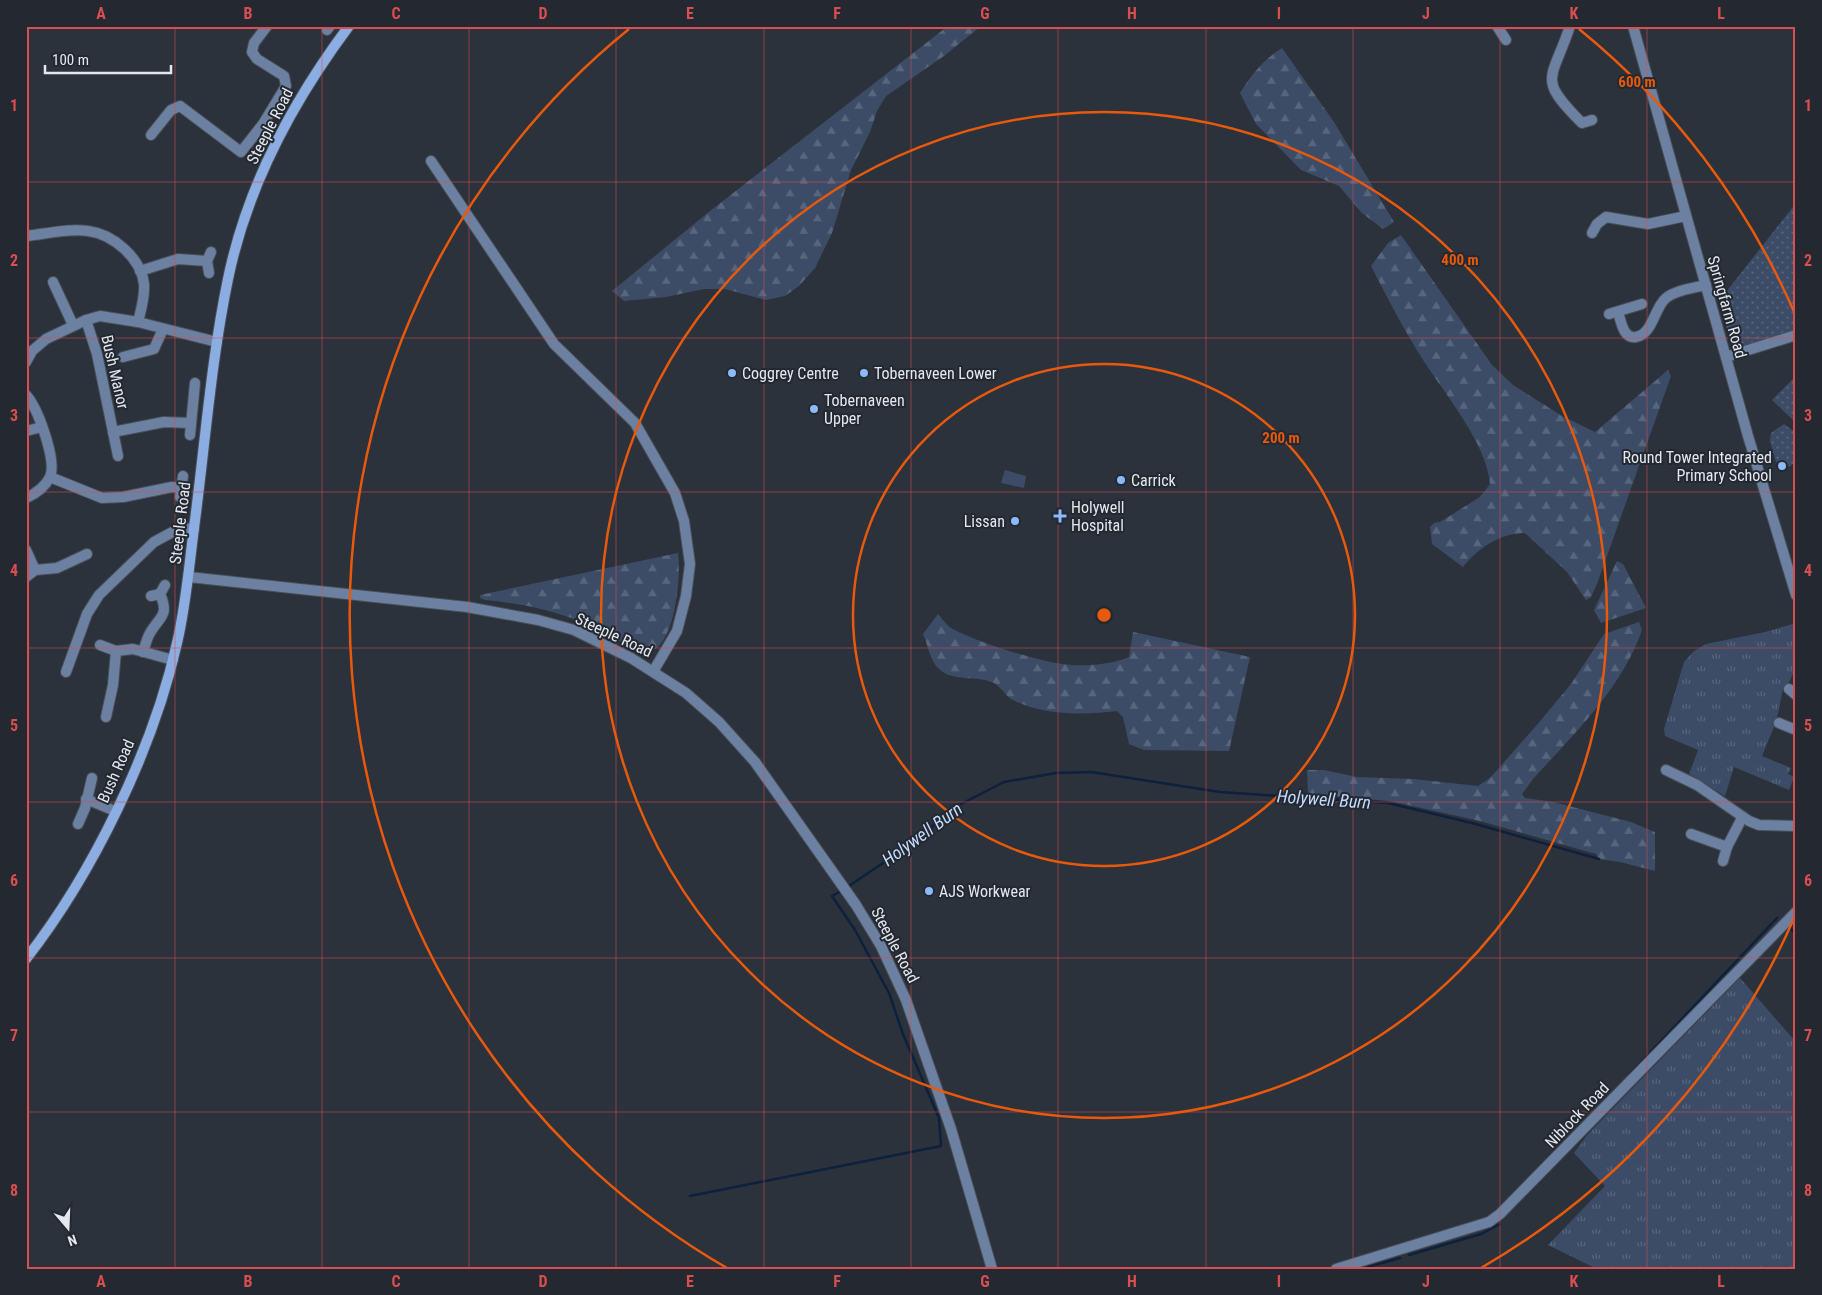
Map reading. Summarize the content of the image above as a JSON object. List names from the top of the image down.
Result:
{
  "streets": {
    "main road": ["Steeple Road", "Bush Road"],
    "street": ["Springfarm Road", "Bush Manor", "Niblock Road"]
  },
  "crossings": [
    ["Steeple Road", "Bush Manor"],
    ["Steeple Road", "Bush Road"]
  ],
  "water": ["Holywell Burn"],
  "places": {
    "other": [
      "Coggrey Centre",
      "Tobernaveen Lower",
      "Tobernaveen Upper",
      "Round Tower Integrated Primary School",
      "Carrick",
      "Lissan",
      "AJS Workwear"
    ],
    "health": ["Holywell Hospital"]
  },
  "scale_bar": "100 m",
  "north": "bottom",
  "grid": {
    "columns": [
      "A",
      "B",
      "C",
      "D",
      "E",
      "F",
      "G",
      "H",
      "I",
      "J",
      "K",
      "L"
    ],
    "rows": [
      "1",
      "2",
      "3",
      "4",
      "5",
      "6",
      "7",
      "8"
    ]
  },
  "rings": ["600 m", "400 m", "200 m"]
}
